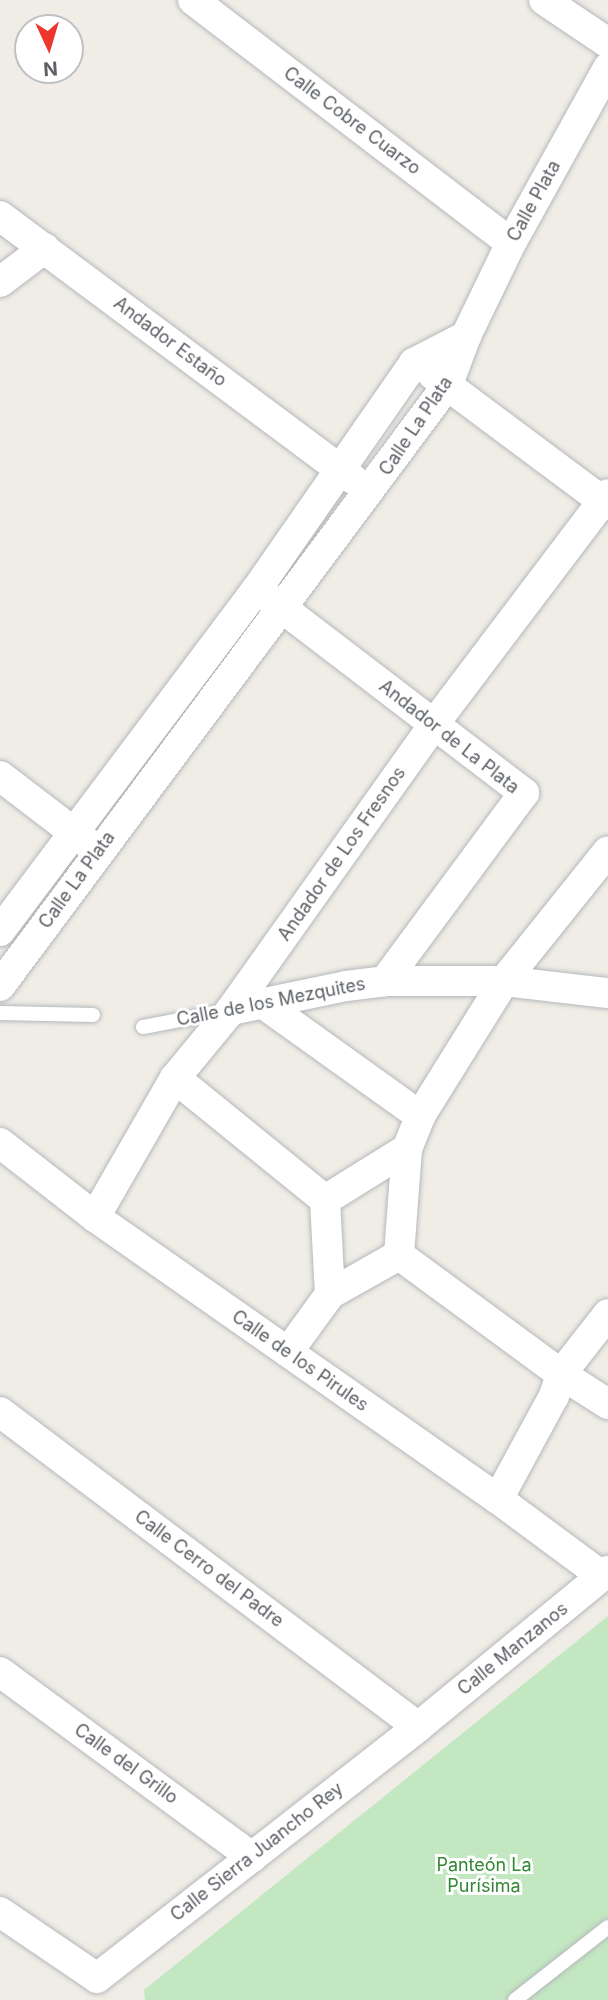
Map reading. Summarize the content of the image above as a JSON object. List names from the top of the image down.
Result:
{
  "streets": {
    "street": [
      "Calle Cobre Cuarzo",
      "Calle Plata",
      "Andador Estaño",
      "Calle La Plata",
      "Andador de La Plata",
      "Andador de Los Fresnos",
      "Calle de los Mezquites",
      "Calle de los Pirules",
      "Calle Cerro del Padre",
      "Calle Manzanos",
      "Calle del Grillo",
      "Calle Sierra Juancho Rey"
    ]
  },
  "crossings": [
    ["Calle Cobre Cuarzo", "Calle Plata"],
    ["Calle Plata", "Calle La Plata"],
    ["Andador Estaño", "Calle La Plata"],
    ["Calle La Plata", "Andador de La Plata"],
    ["Andador de La Plata", "Andador de Los Fresnos"],
    ["Andador de La Plata", "Calle de los Mezquites"],
    ["Andador de Los Fresnos", "Calle de los Mezquites"],
    ["Andador de Los Fresnos", "Calle de los Pirules"],
    ["Calle de los Pirules", "Calle Manzanos"],
    ["Calle Cerro del Padre", "Calle Manzanos"],
    ["Calle Cerro del Padre", "Calle Sierra Juancho Rey"],
    ["Calle Manzanos", "Calle Sierra Juancho Rey"],
    ["Calle del Grillo", "Calle Sierra Juancho Rey"]
  ],
  "parks": ["Panteón La Purísima"],
  "north": "bottom"
}
